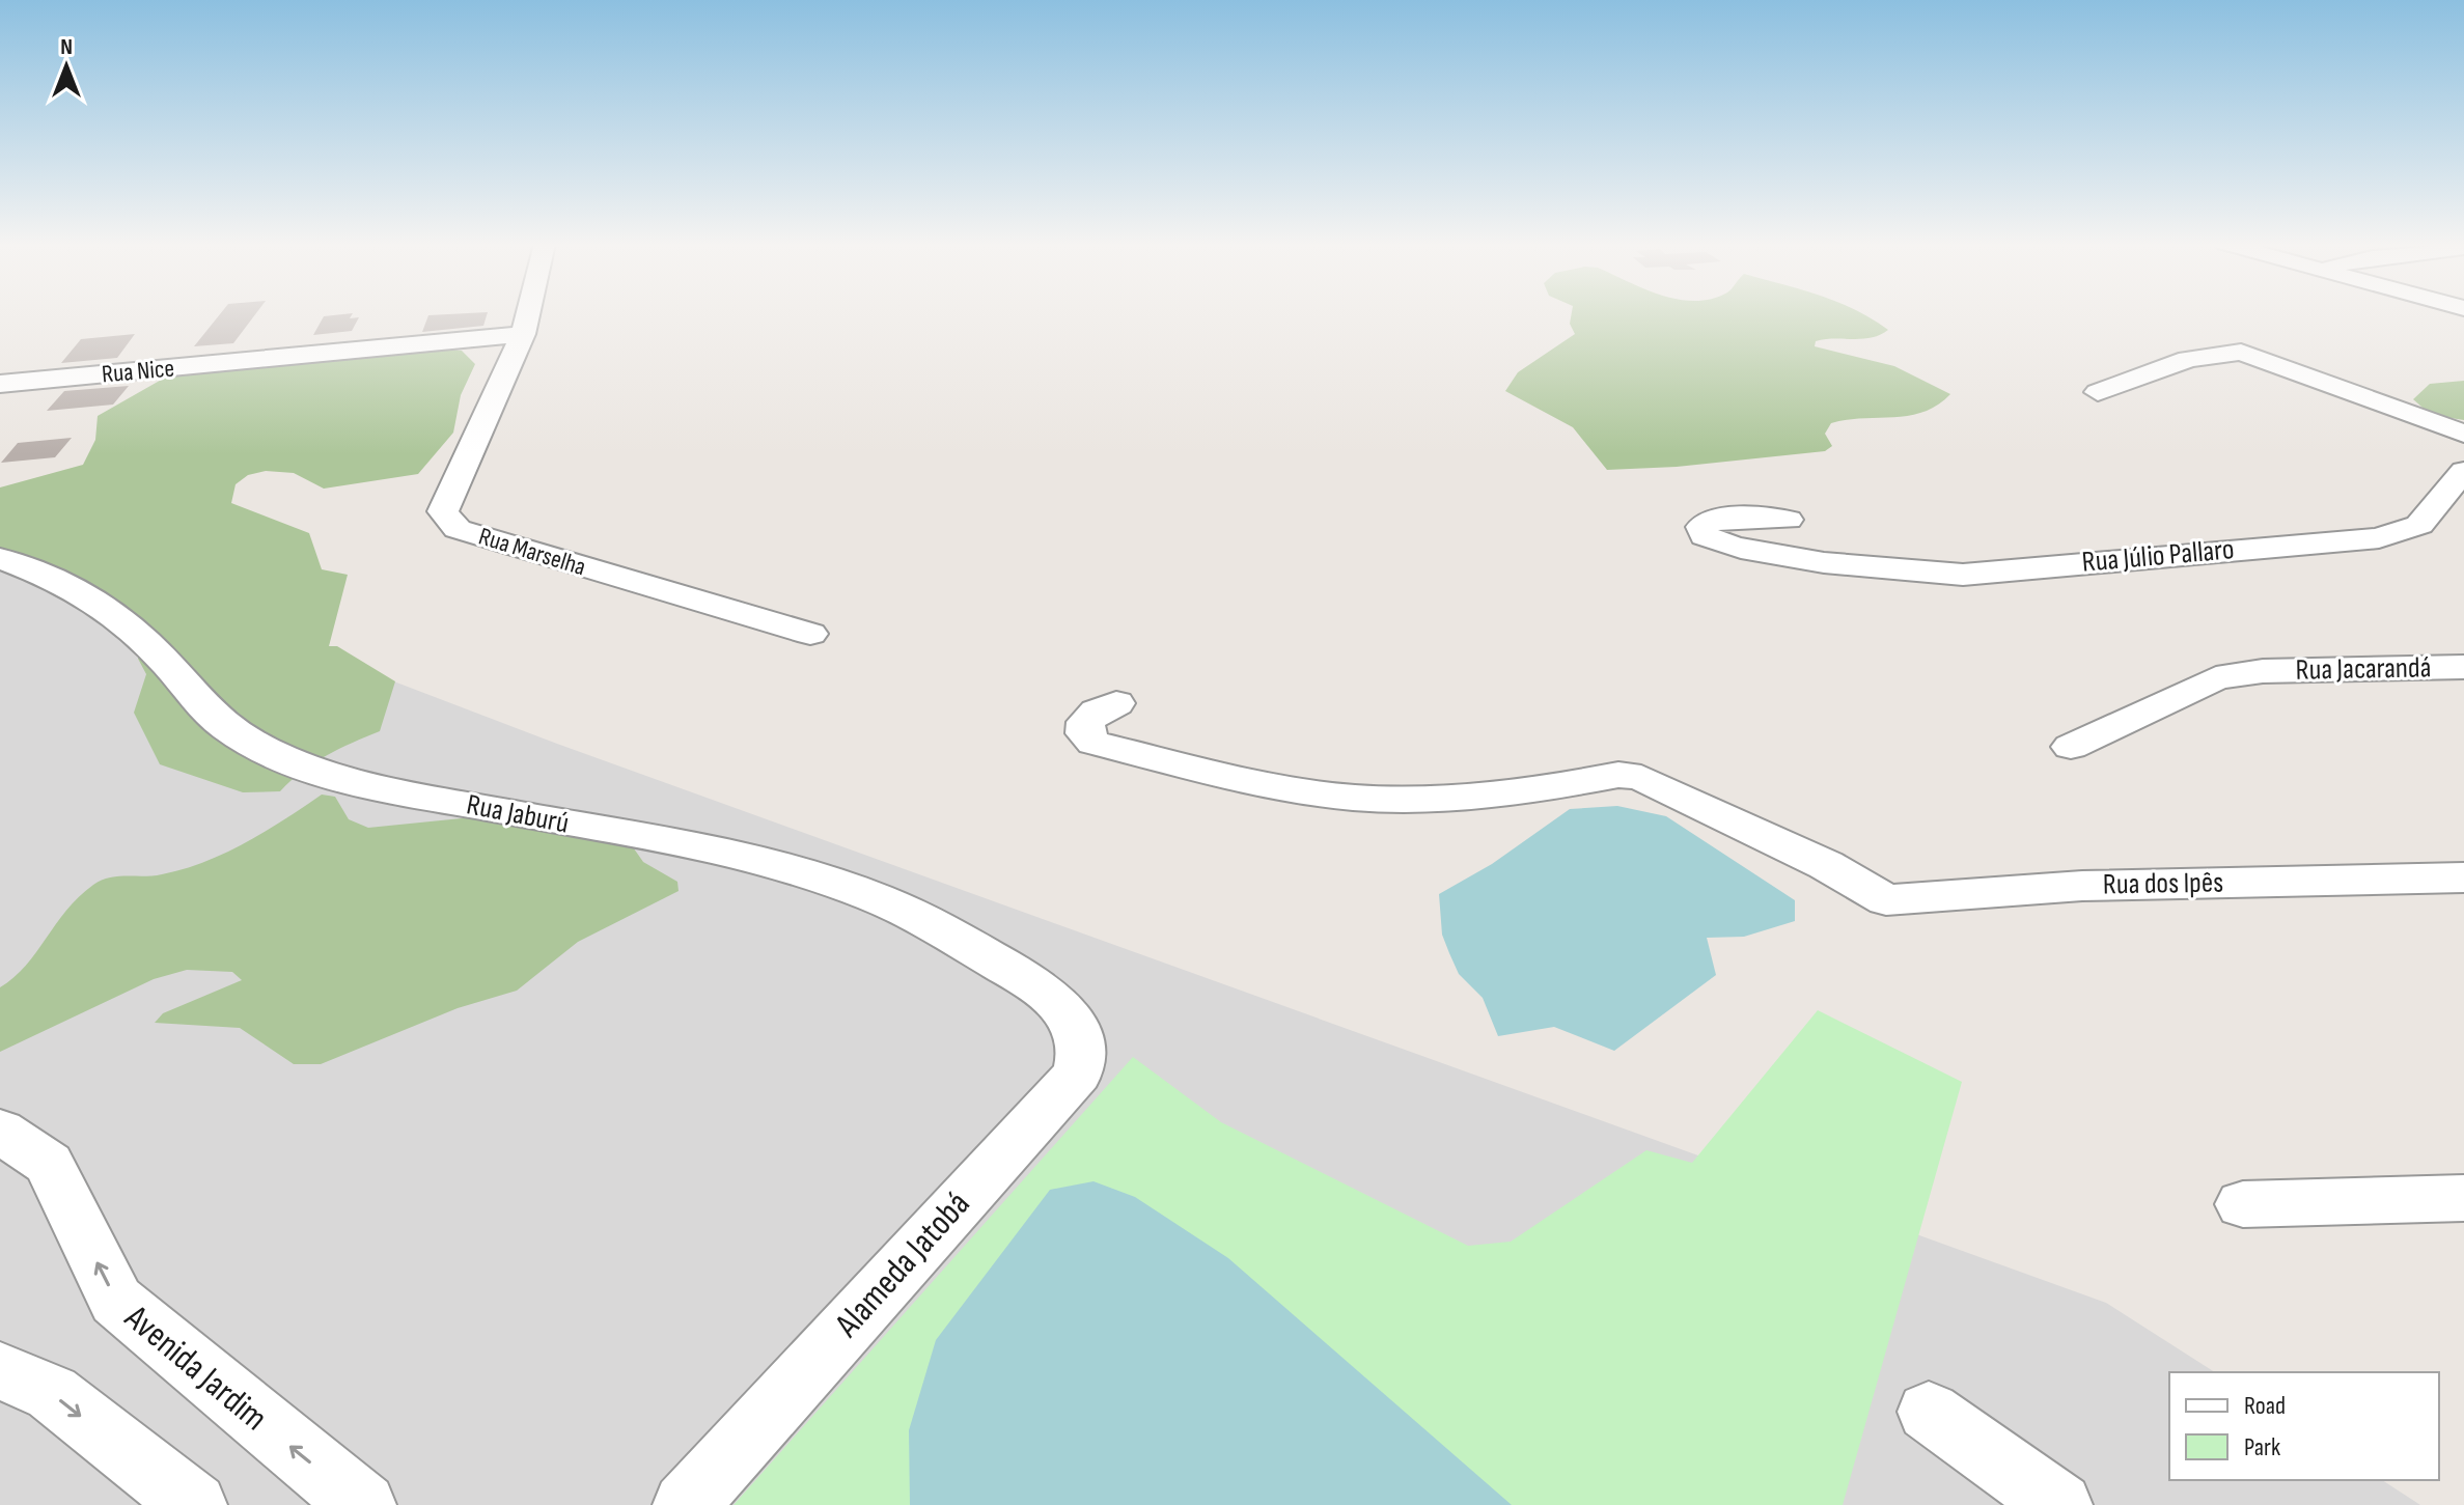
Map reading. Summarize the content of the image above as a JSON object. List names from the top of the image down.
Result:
{
  "streets": {
    "street": [
      "Rua Nice",
      "Rua Marselha",
      "Rua Júlio Pallaro",
      "Rua Jacarandá",
      "Rua Jaburú",
      "Rua dos Ipês",
      "Alameda Jatobá",
      "Avenida Jardim"
    ]
  },
  "crossings": [
    ["Rua Nice", "Rua Marselha"],
    ["Rua Jaburú", "Alameda Jatobá"]
  ],
  "legend": ["Road", "Park"],
  "north": "top"
}
